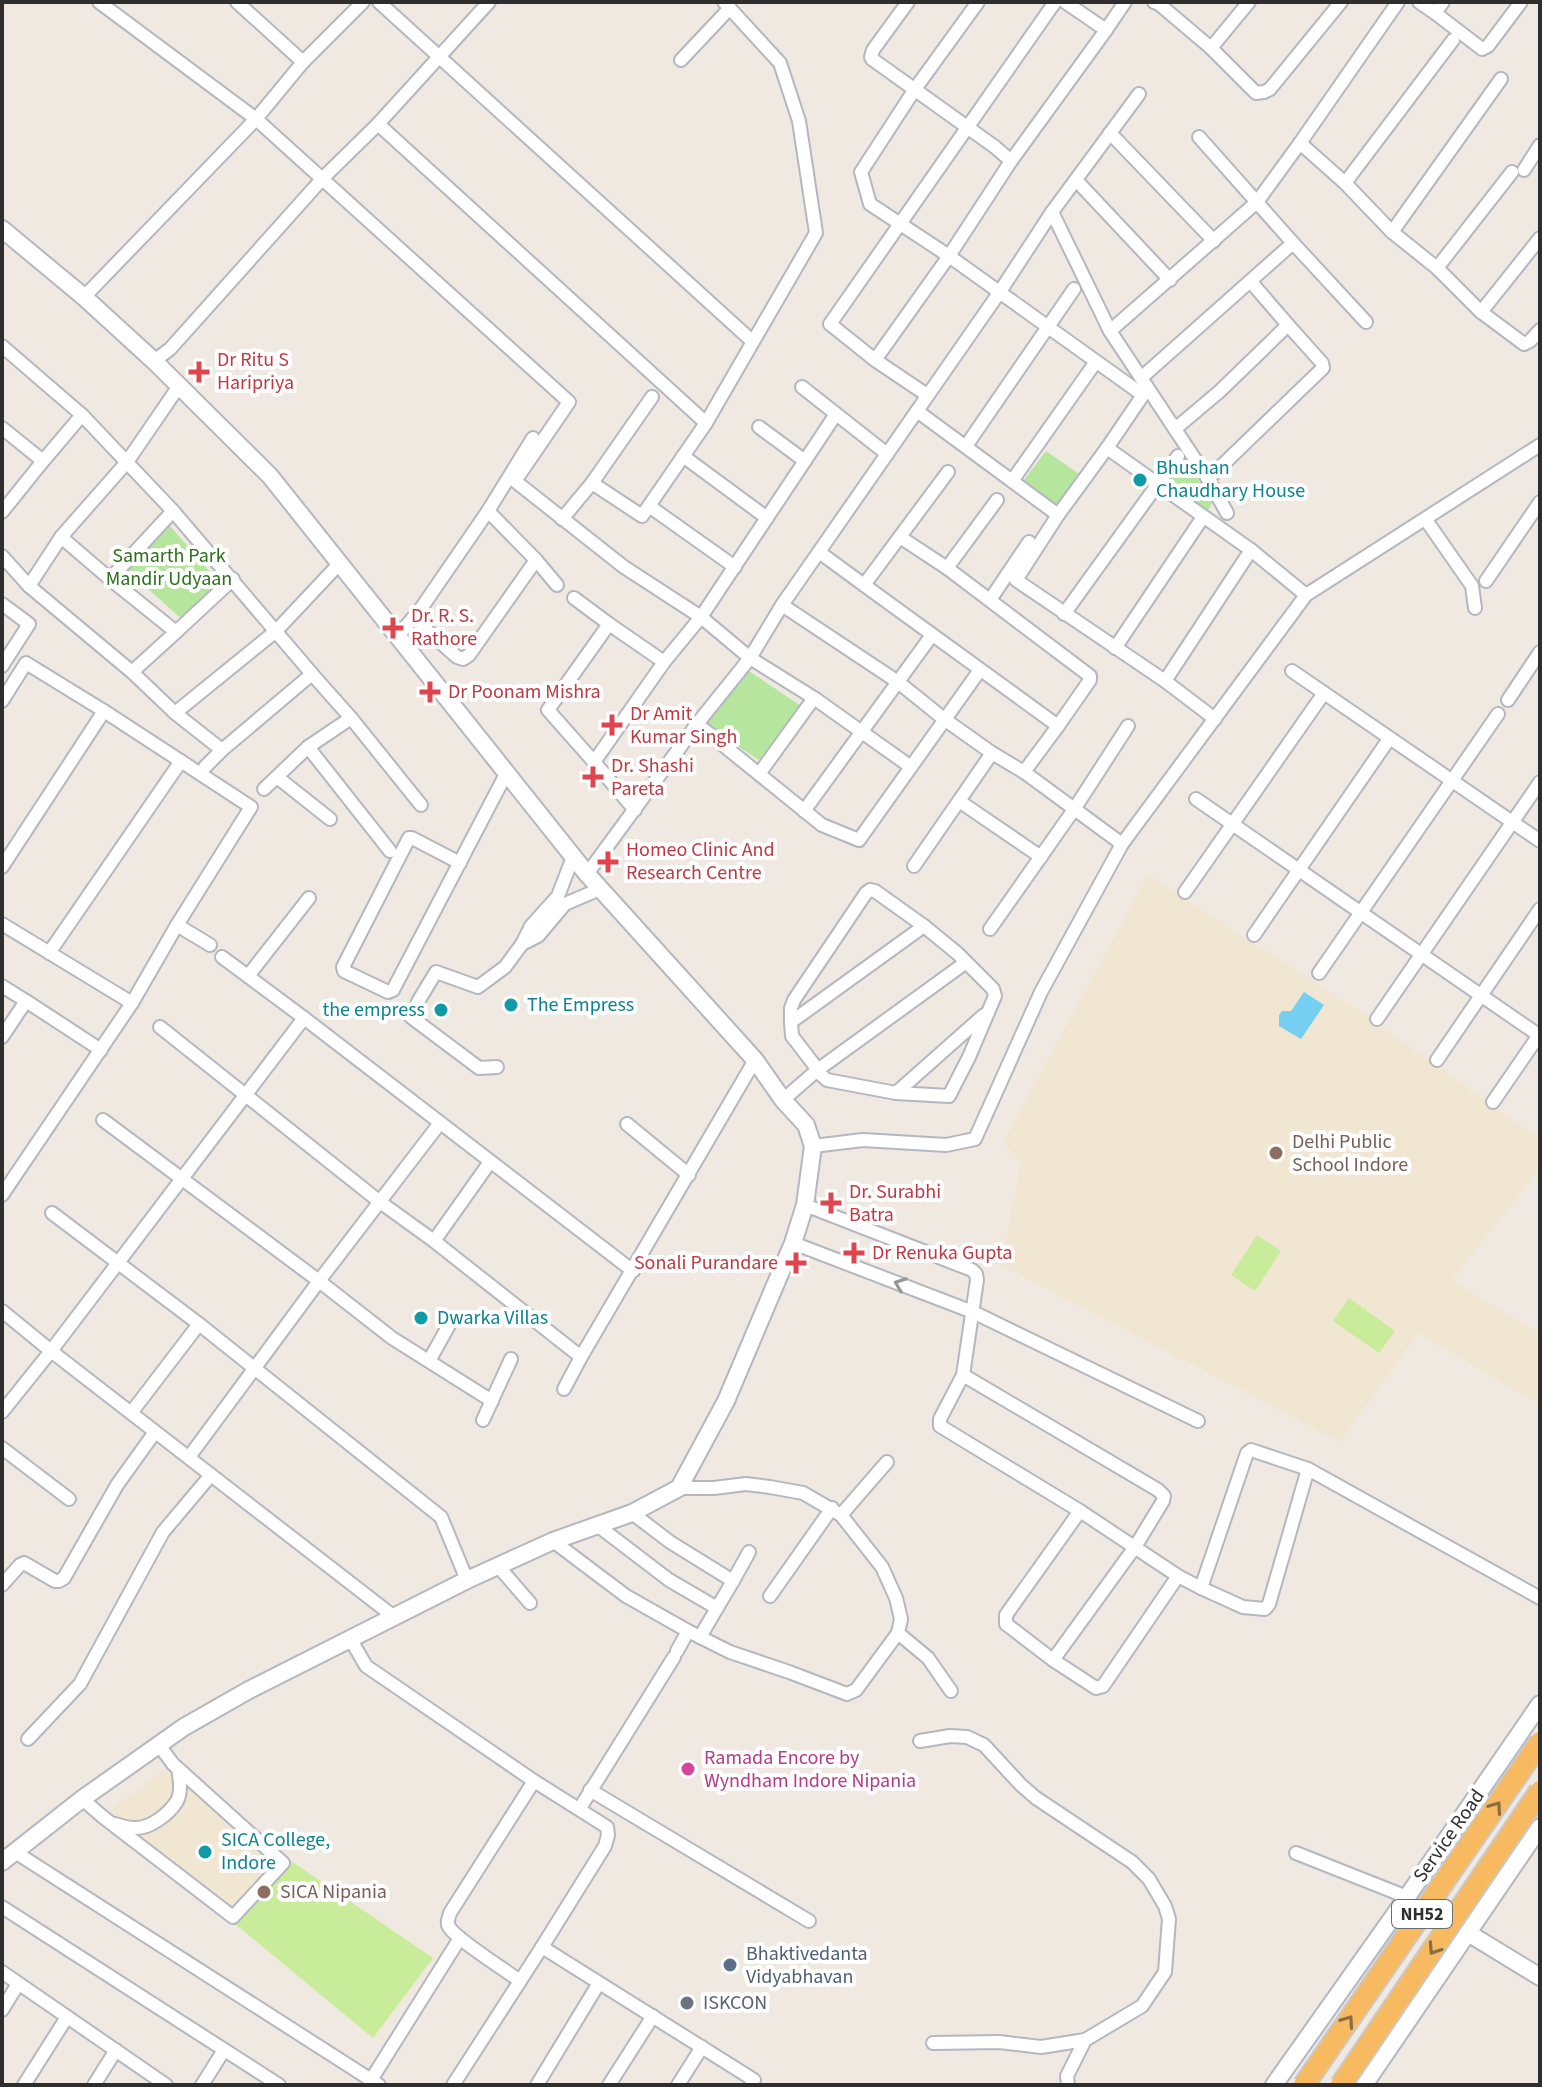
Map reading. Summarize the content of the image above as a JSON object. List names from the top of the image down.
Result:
{
  "streets": {
    "highway": ["NH52"],
    "street": ["Service Road"]
  },
  "parks": ["Samarth Park Mandir Udyaan"],
  "places": {
    "health": [
      "Dr Ritu S Haripriya",
      "Dr. R. S. Rathore",
      "Dr Poonam Mishra",
      "Dr Amit Kumar Singh",
      "Dr. Shashi Pareta",
      "Homeo Clinic And Research Centre",
      "Dr. Surabhi Batra",
      "Dr Renuka Gupta",
      "Sonali Purandare"
    ],
    "other": [
      "Bhushan Chaudhary House",
      "The Empress",
      "the empress",
      "Delhi Public School Indore",
      "Dwarka Villas",
      "Ramada Encore by Wyndham Indore Nipania",
      "SICA College, Indore",
      "SICA Nipania",
      "Bhaktivedanta Vidyabhavan",
      "ISKCON"
    ]
  }
}
